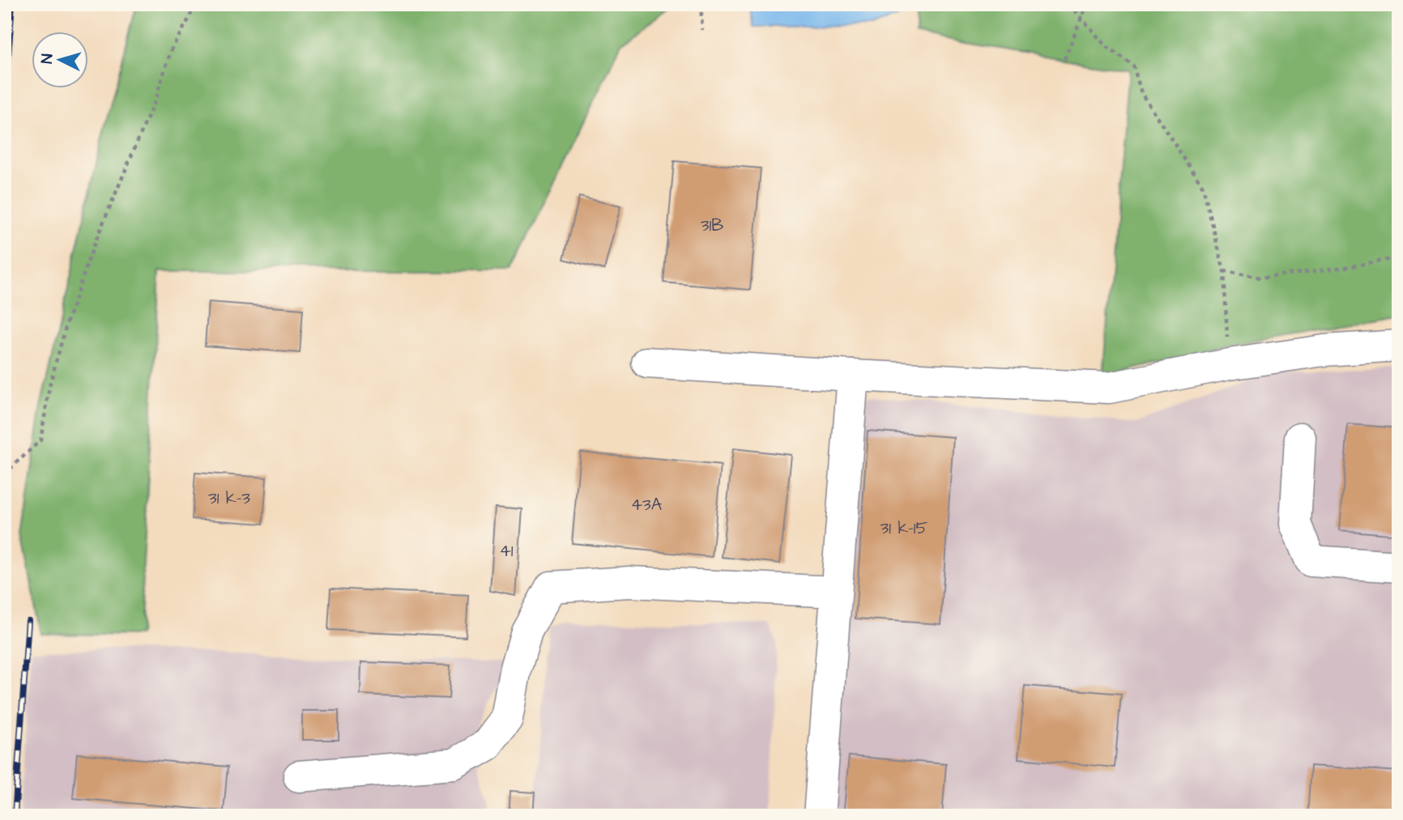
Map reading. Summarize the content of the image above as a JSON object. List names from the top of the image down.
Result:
{
  "house_numbers": [
    "31B",
    "31 k-3",
    "43A",
    "31 k-15",
    "41"
  ],
  "north": "left"
}
